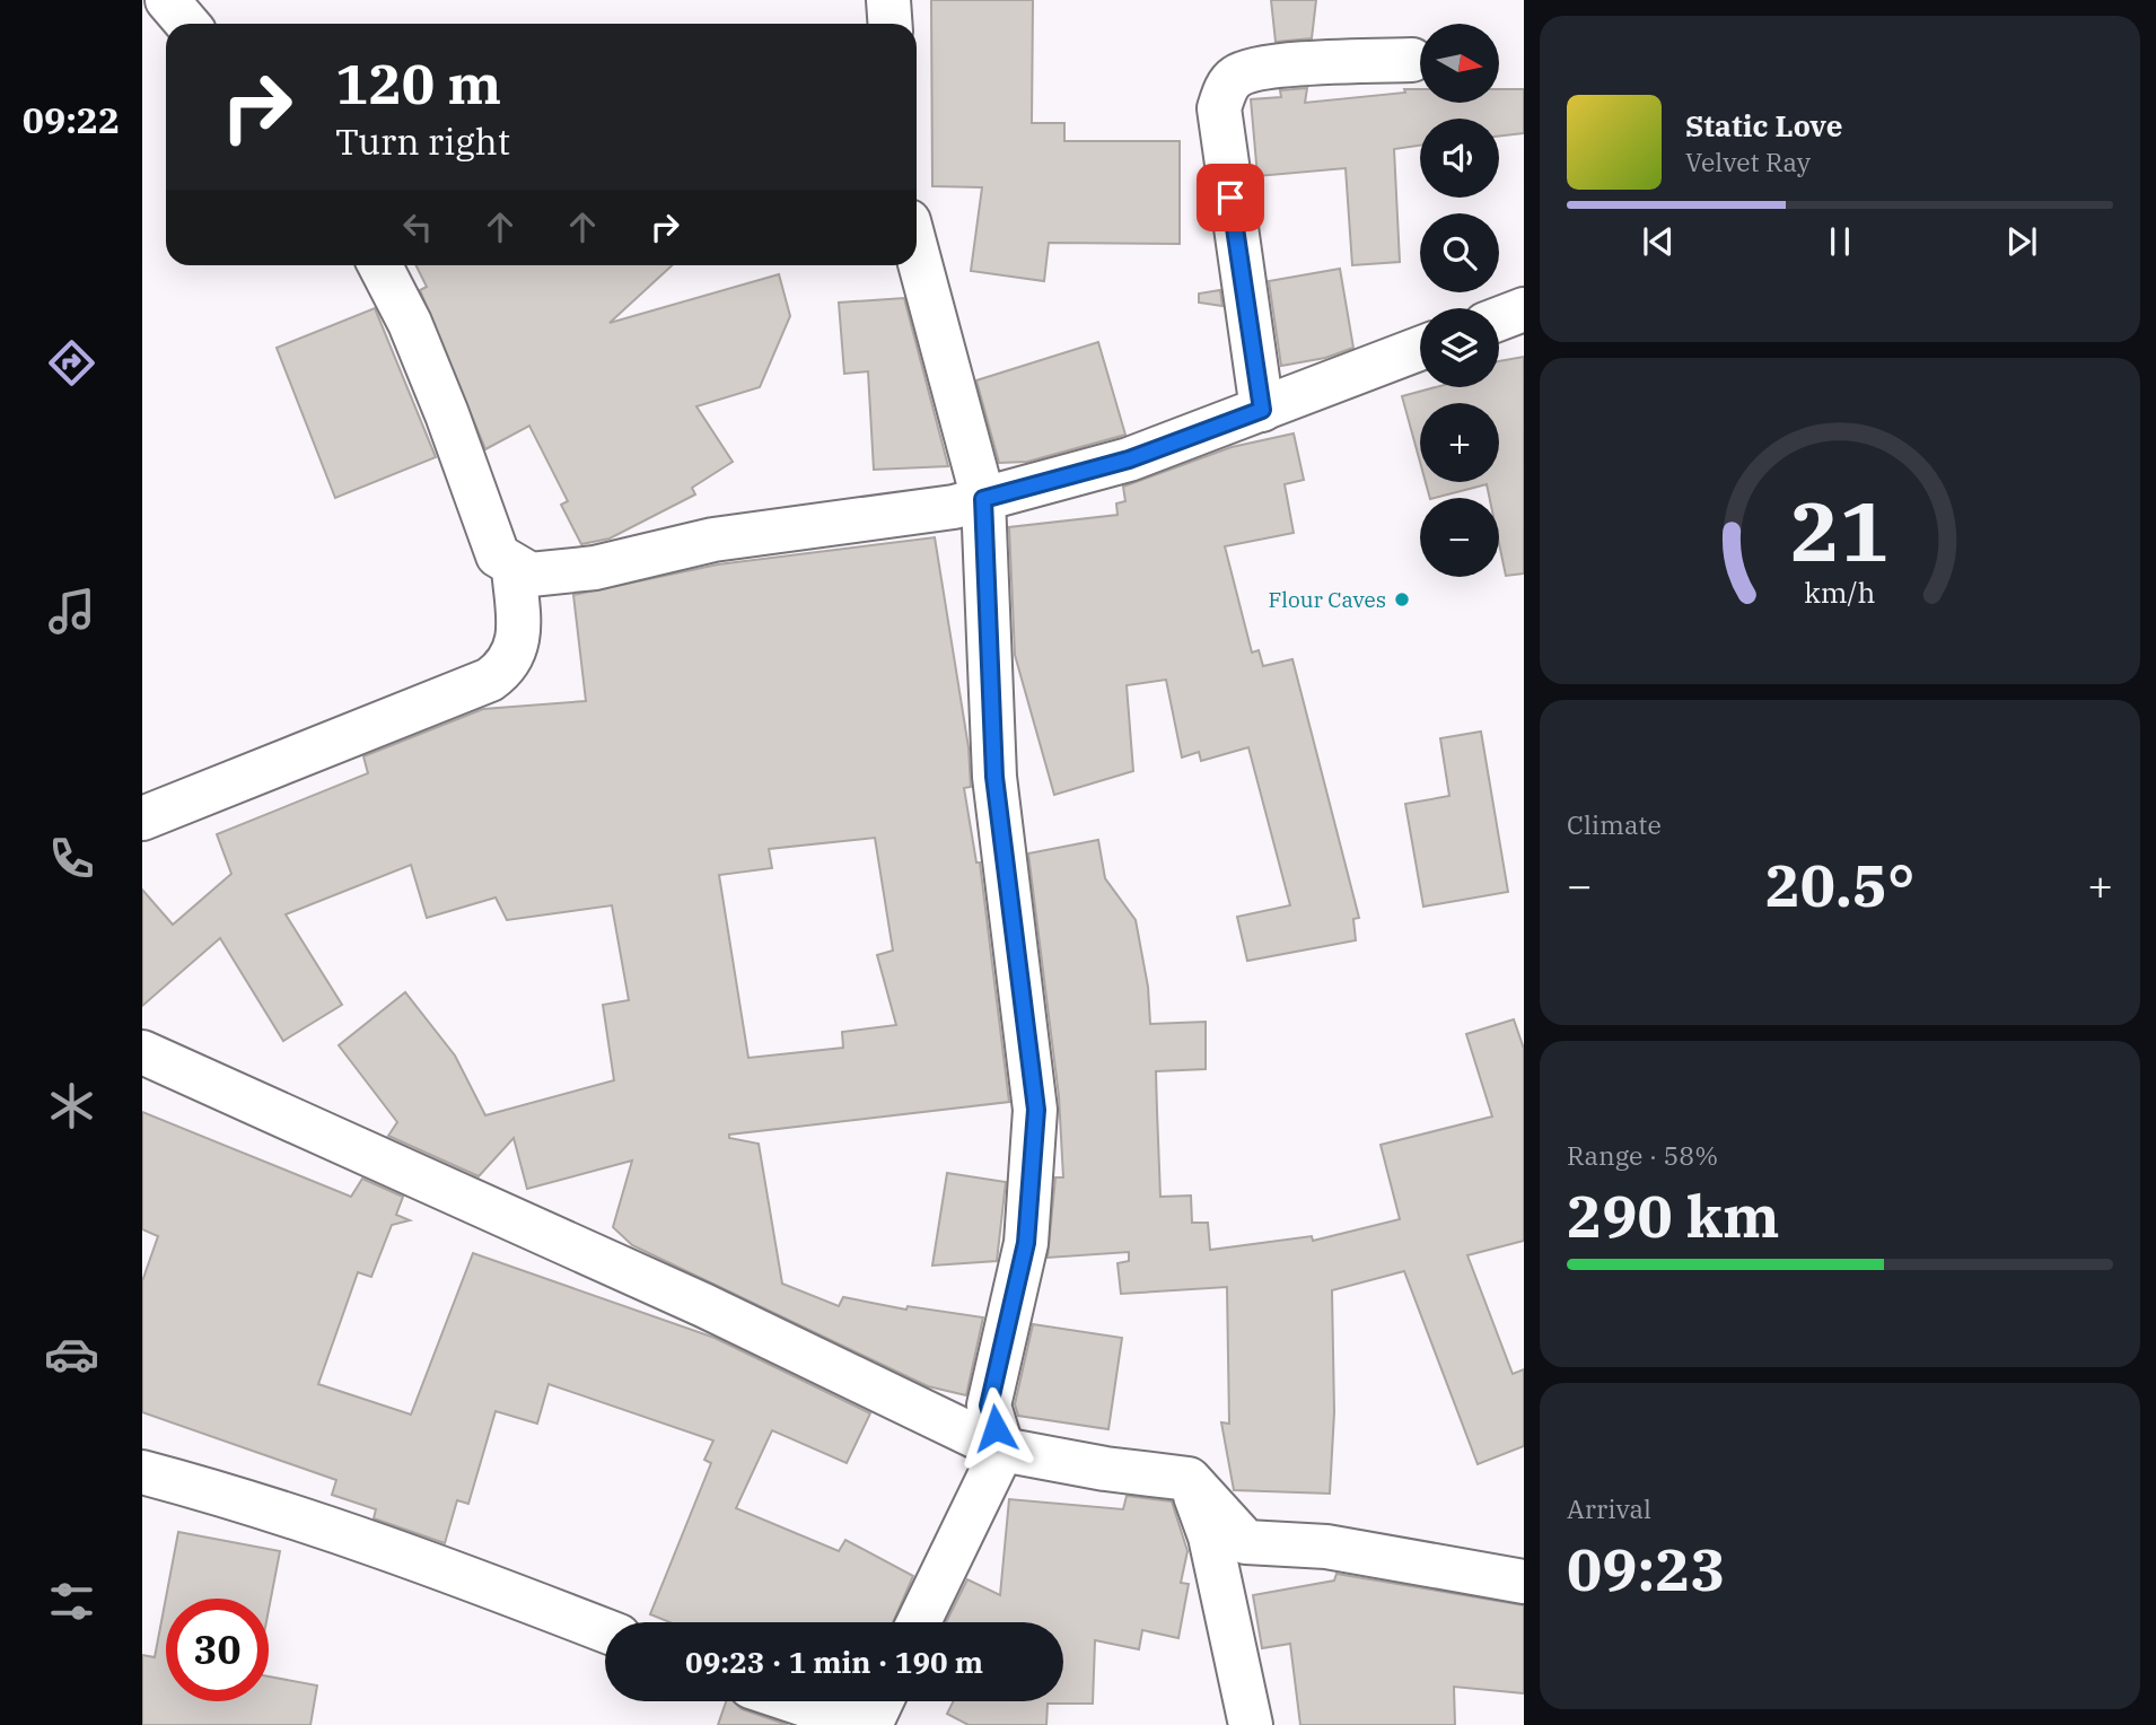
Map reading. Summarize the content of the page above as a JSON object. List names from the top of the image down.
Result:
{
  "places": ["Flour Caves"],
  "north": "right",
  "page": {
    "tabs": "09:22",
    "map_buttons": ["+", "−"],
    "turn": ["120 m", "Turn right"],
    "song": ["Static Love", "Velvet Ray"],
    "tile": [
      "Climate",
      ["Range · 58%", "290 km"],
      ["Arrival", "09:23"]
    ],
    "heat": ["−", "20.5°", "+"],
    "limit": "30",
    "trip": "09:23 · 1 min · 190 m",
    "gauge": ["21", "km/h"]
  }
}
